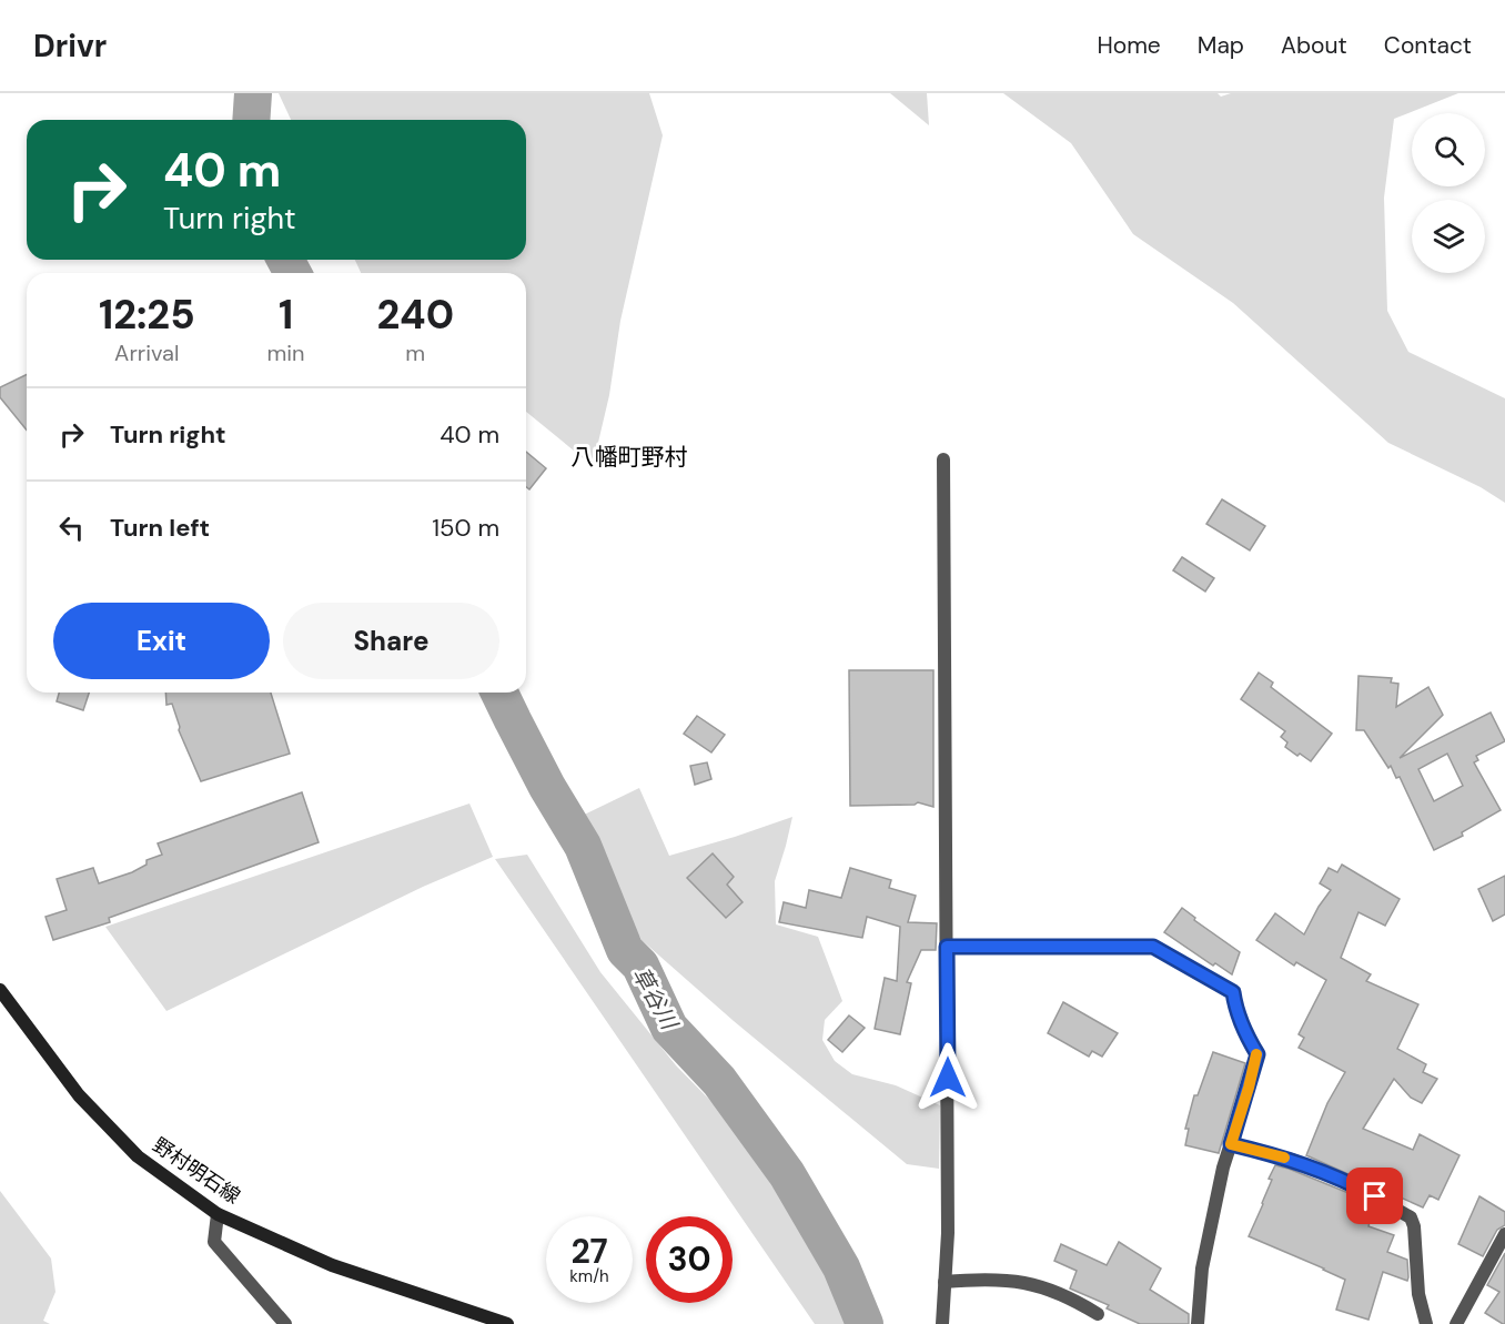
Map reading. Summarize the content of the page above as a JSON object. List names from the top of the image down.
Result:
{
  "streets": {
    "main road": ["野村明石線"]
  },
  "districts": ["八幡町野村"],
  "water": ["草谷川"],
  "page": {
    "header": "Drivr",
    "nav": [
      "Home",
      "Map",
      "About",
      "Contact"
    ],
    "turn": ["40 m", "Turn right"],
    "eta": [
      "12:25",
      "Arrival",
      "1",
      "min",
      "240",
      "m"
    ],
    "list": [
      {
        "name": "Turn right",
        "value": "40 m"
      },
      {
        "name": "Turn left",
        "value": "150 m"
      }
    ],
    "buttons": ["Exit", "Share"],
    "speed": "27 km/h",
    "limit": "30"
  }
}
